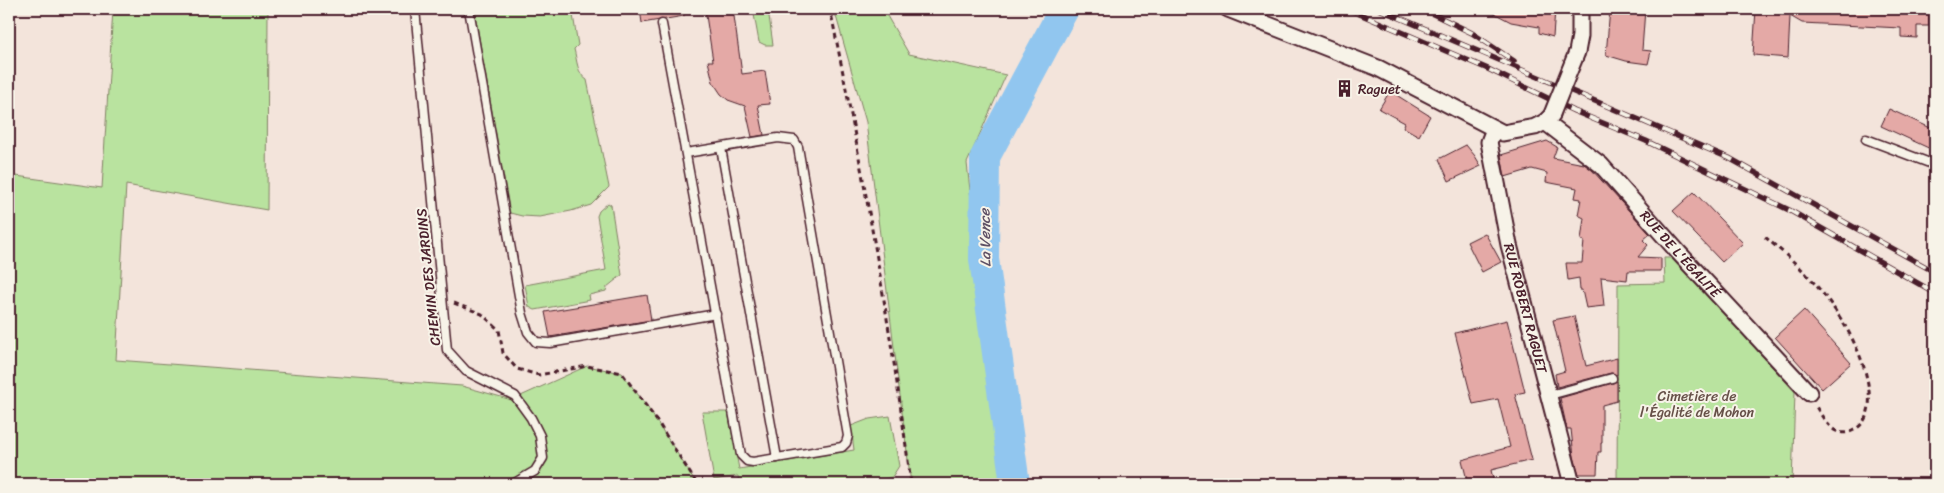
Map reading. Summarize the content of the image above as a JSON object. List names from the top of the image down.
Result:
{
  "streets": {
    "street": ["RUE DE L'ÉGALITÉ", "RUE ROBERT RAGUET"],
    "lane": ["CHEMIN DES JARDINS"]
  },
  "water": ["La Vence"],
  "parks": ["Cimetière de l'Égalité de Mohon"],
  "places": {
    "building": ["Raguet"]
  }
}
